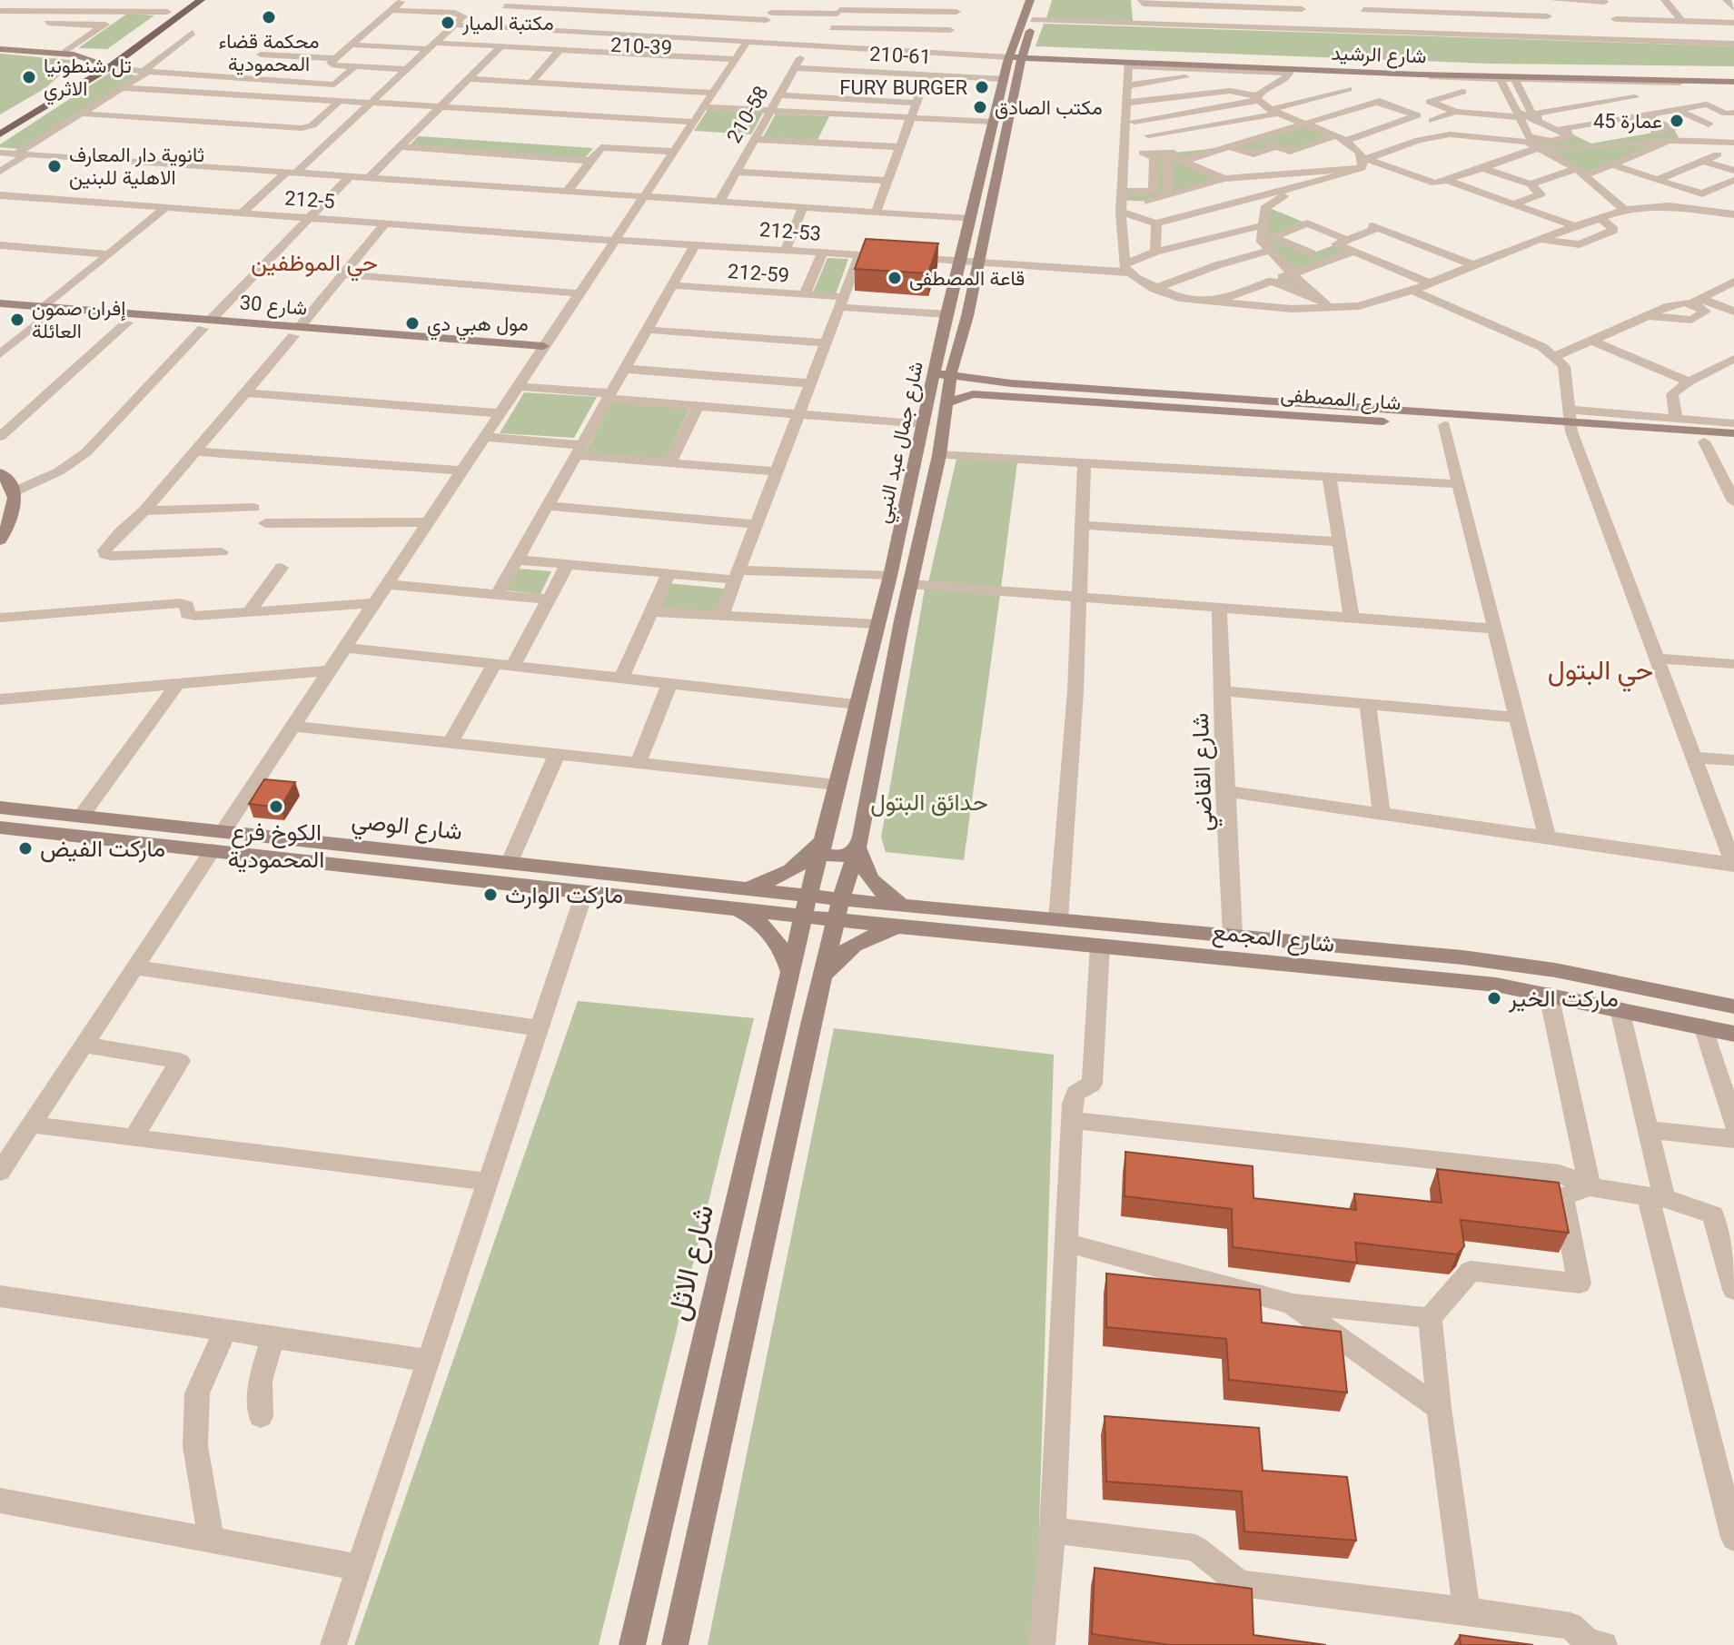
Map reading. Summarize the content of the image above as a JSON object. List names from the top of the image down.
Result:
{
  "streets": {
    "street": [
      "210-39",
      "شارع الرشيد",
      "210-61",
      "210-58",
      "212-5",
      "212-53",
      "212-59",
      "شارع 30",
      "شارع المصطفى",
      "شارع جمال عبد النبي",
      "شارع القاضي",
      "شارع الوصي",
      "شارع المجمع",
      "شارع الاثل"
    ]
  },
  "crossings": [
    ["شارع الرشيد", "شارع جمال عبد النبي"],
    ["210-61", "210-58"],
    ["210-61", "شارع جمال عبد النبي"],
    ["212-5", "212-53"],
    ["212-53", "شارع جمال عبد النبي"],
    ["212-59", "شارع جمال عبد النبي"],
    ["شارع المصطفى", "شارع جمال عبد النبي"],
    ["شارع القاضي", "شارع المجمع"],
    ["شارع الوصي", "شارع المجمع"],
    ["شارع الوصي", "شارع الاثل"],
    ["شارع المجمع", "شارع الاثل"]
  ],
  "districts": ["حي الموظفين", "حي البتول"],
  "parks": ["حدائق البتول"],
  "places": [
    "محكمة قضاء المحمودية",
    "مكتبة الميار",
    "تل شنطونيا الاثري",
    "FURY BURGER",
    "مكتب الصادق",
    "عمارة 45",
    "ثانوية دار المعارف الاهلية للبنين",
    "قاعة المصطفى",
    "إفران صمون العائلة",
    "مول هبي دي",
    "الكوخ فرع المحمودية",
    "ماركت الفيض",
    "ماركت الوارث",
    "ماركت الخير"
  ]
}
